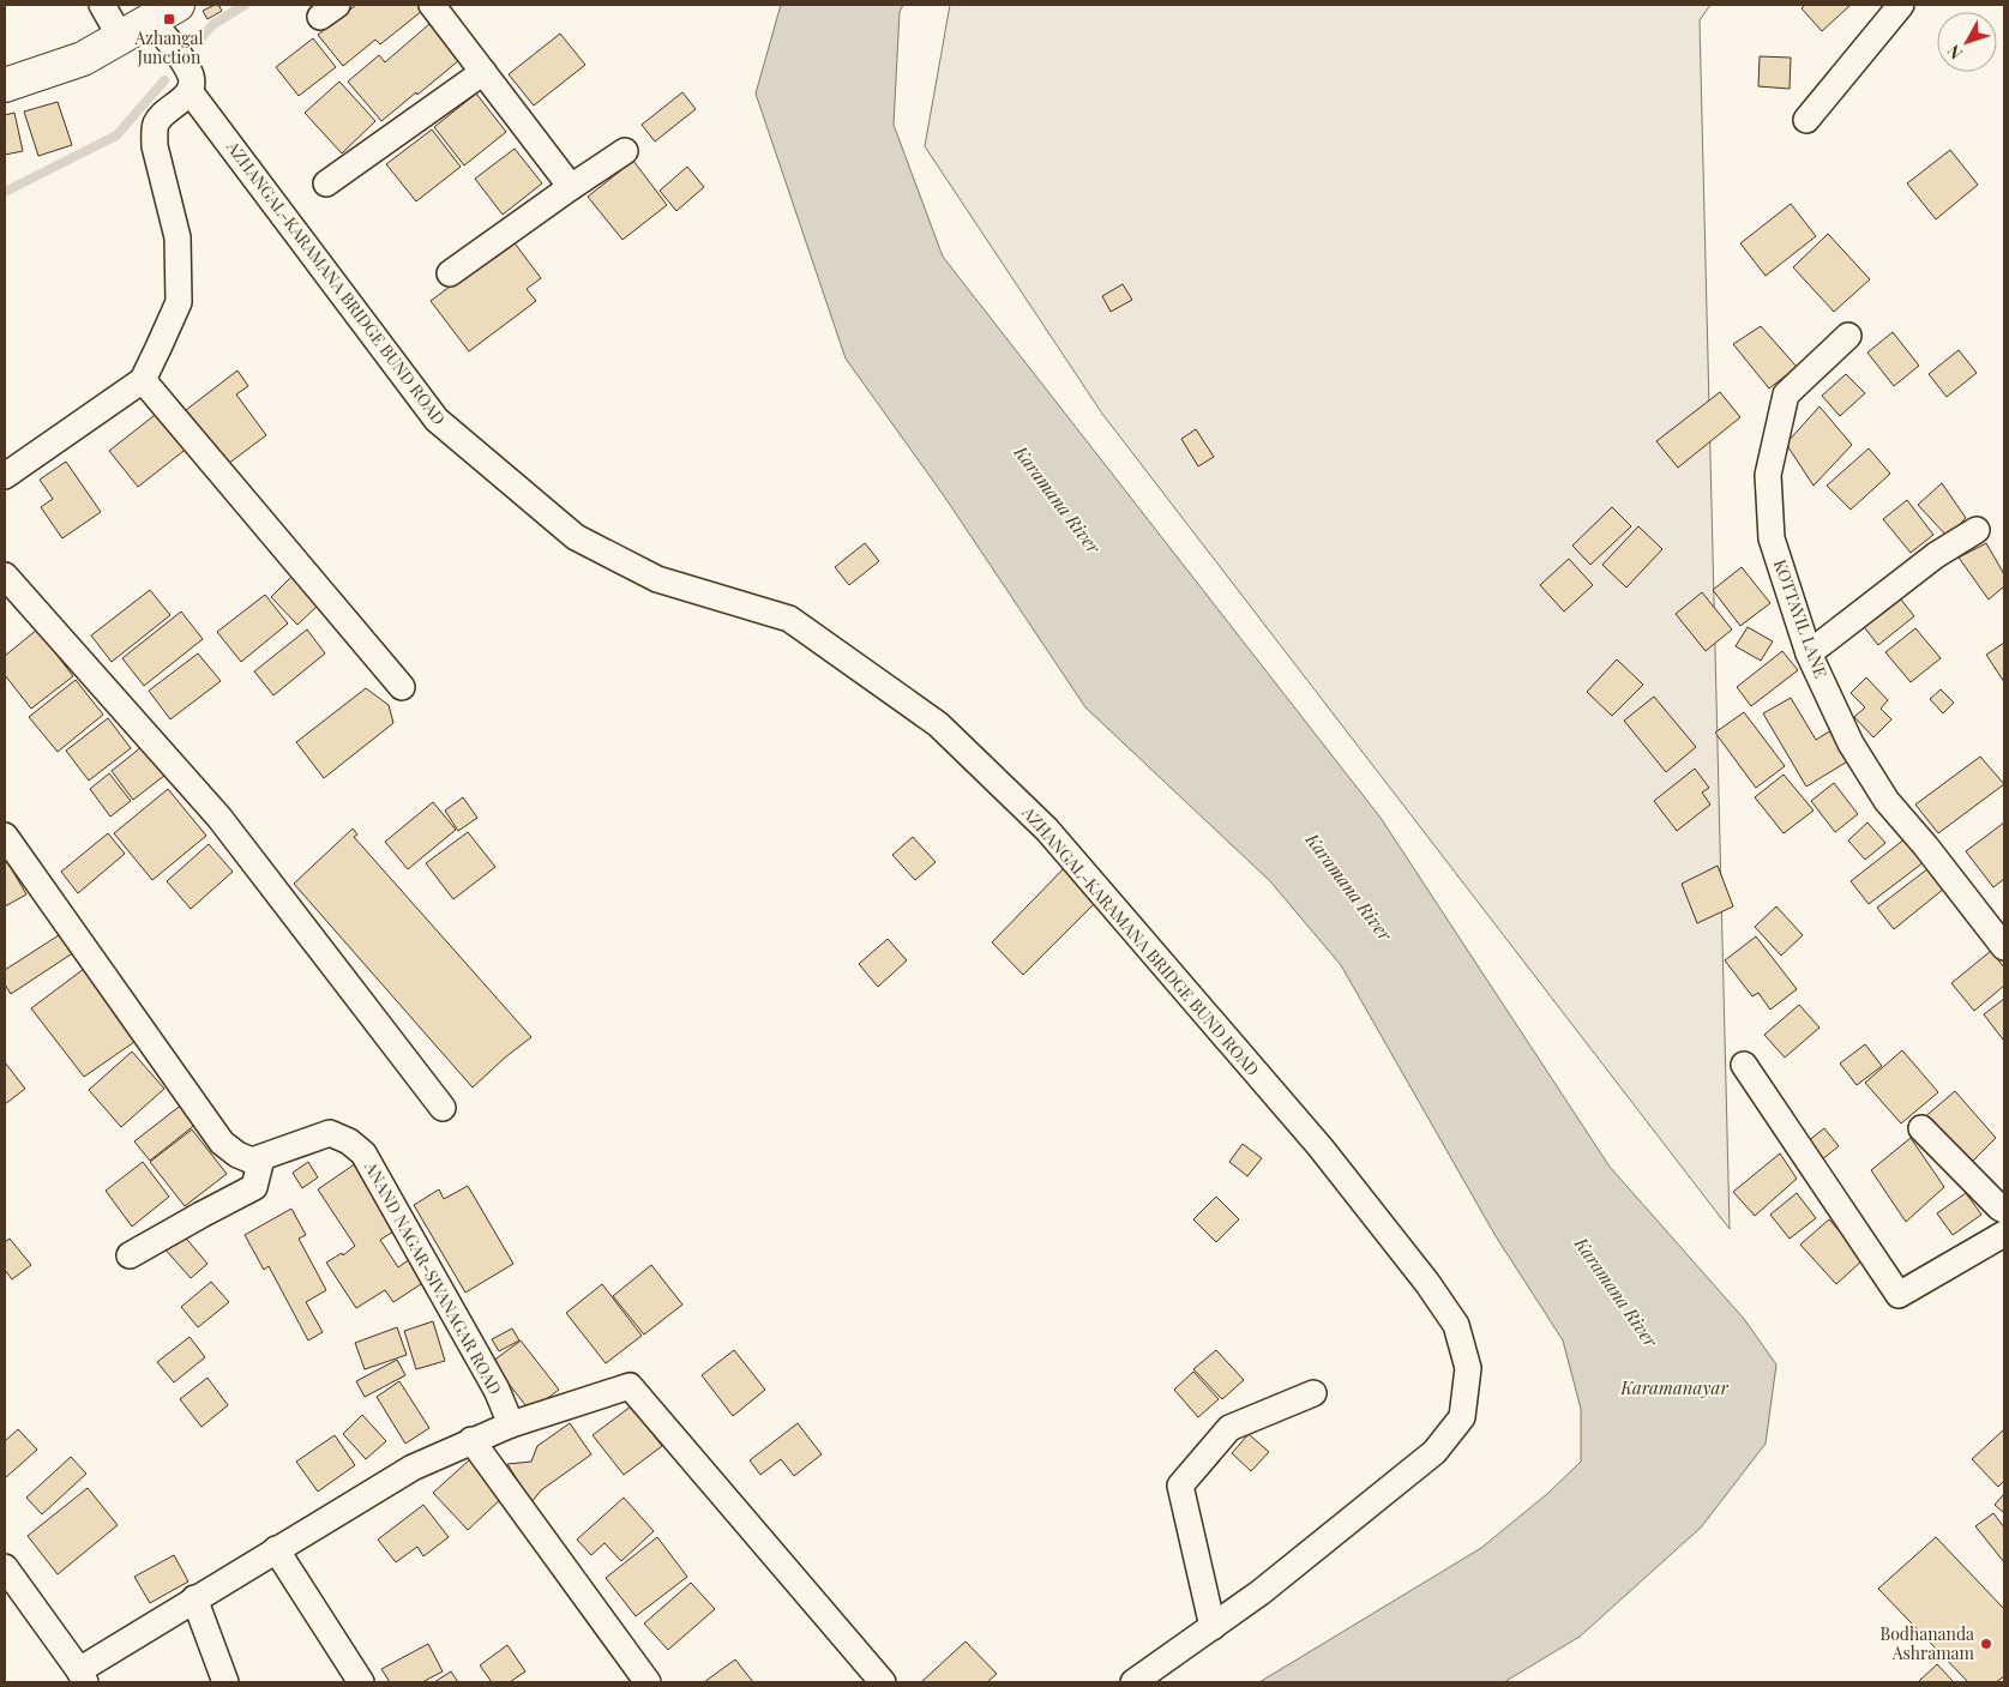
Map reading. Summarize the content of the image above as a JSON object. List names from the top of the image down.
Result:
{
  "streets": {
    "street": ["AZHANGAL-KARAMANA BRIDGE BUND ROAD", "KOTTAYIL LANE", "ANAND NAGAR-SIVANAGAR ROAD"]
  },
  "water": ["Karamana River", "Karamanayar"],
  "places": {
    "transit": ["Azhangal Junction"],
    "other": ["Bodhananda Ashramam"]
  },
  "north": "bottom left"
}
